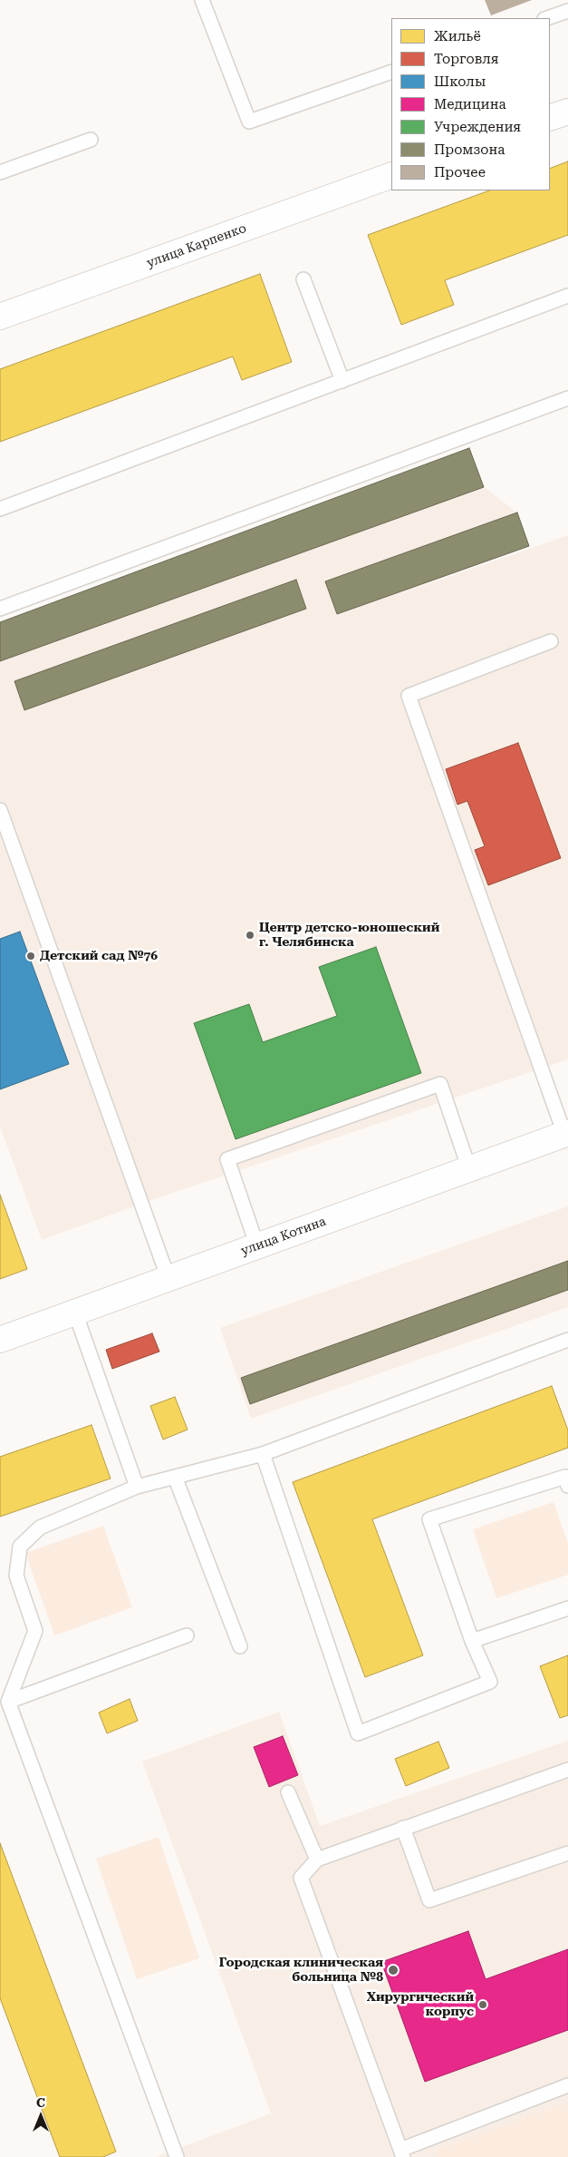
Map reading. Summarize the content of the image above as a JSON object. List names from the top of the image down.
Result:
{
  "streets": {
    "street": ["улица Карпенко", "улица Котина"]
  },
  "places": [
    "Центр детско-юношеский г. Челябинска",
    "Детский сад №76",
    "Городская клиническая больница №8",
    "Хирургический корпус"
  ],
  "legend": [
    "Жильё",
    "Торговля",
    "Школы",
    "Медицина",
    "Учреждения",
    "Промзона",
    "Прочее"
  ],
  "north": "top"
}
